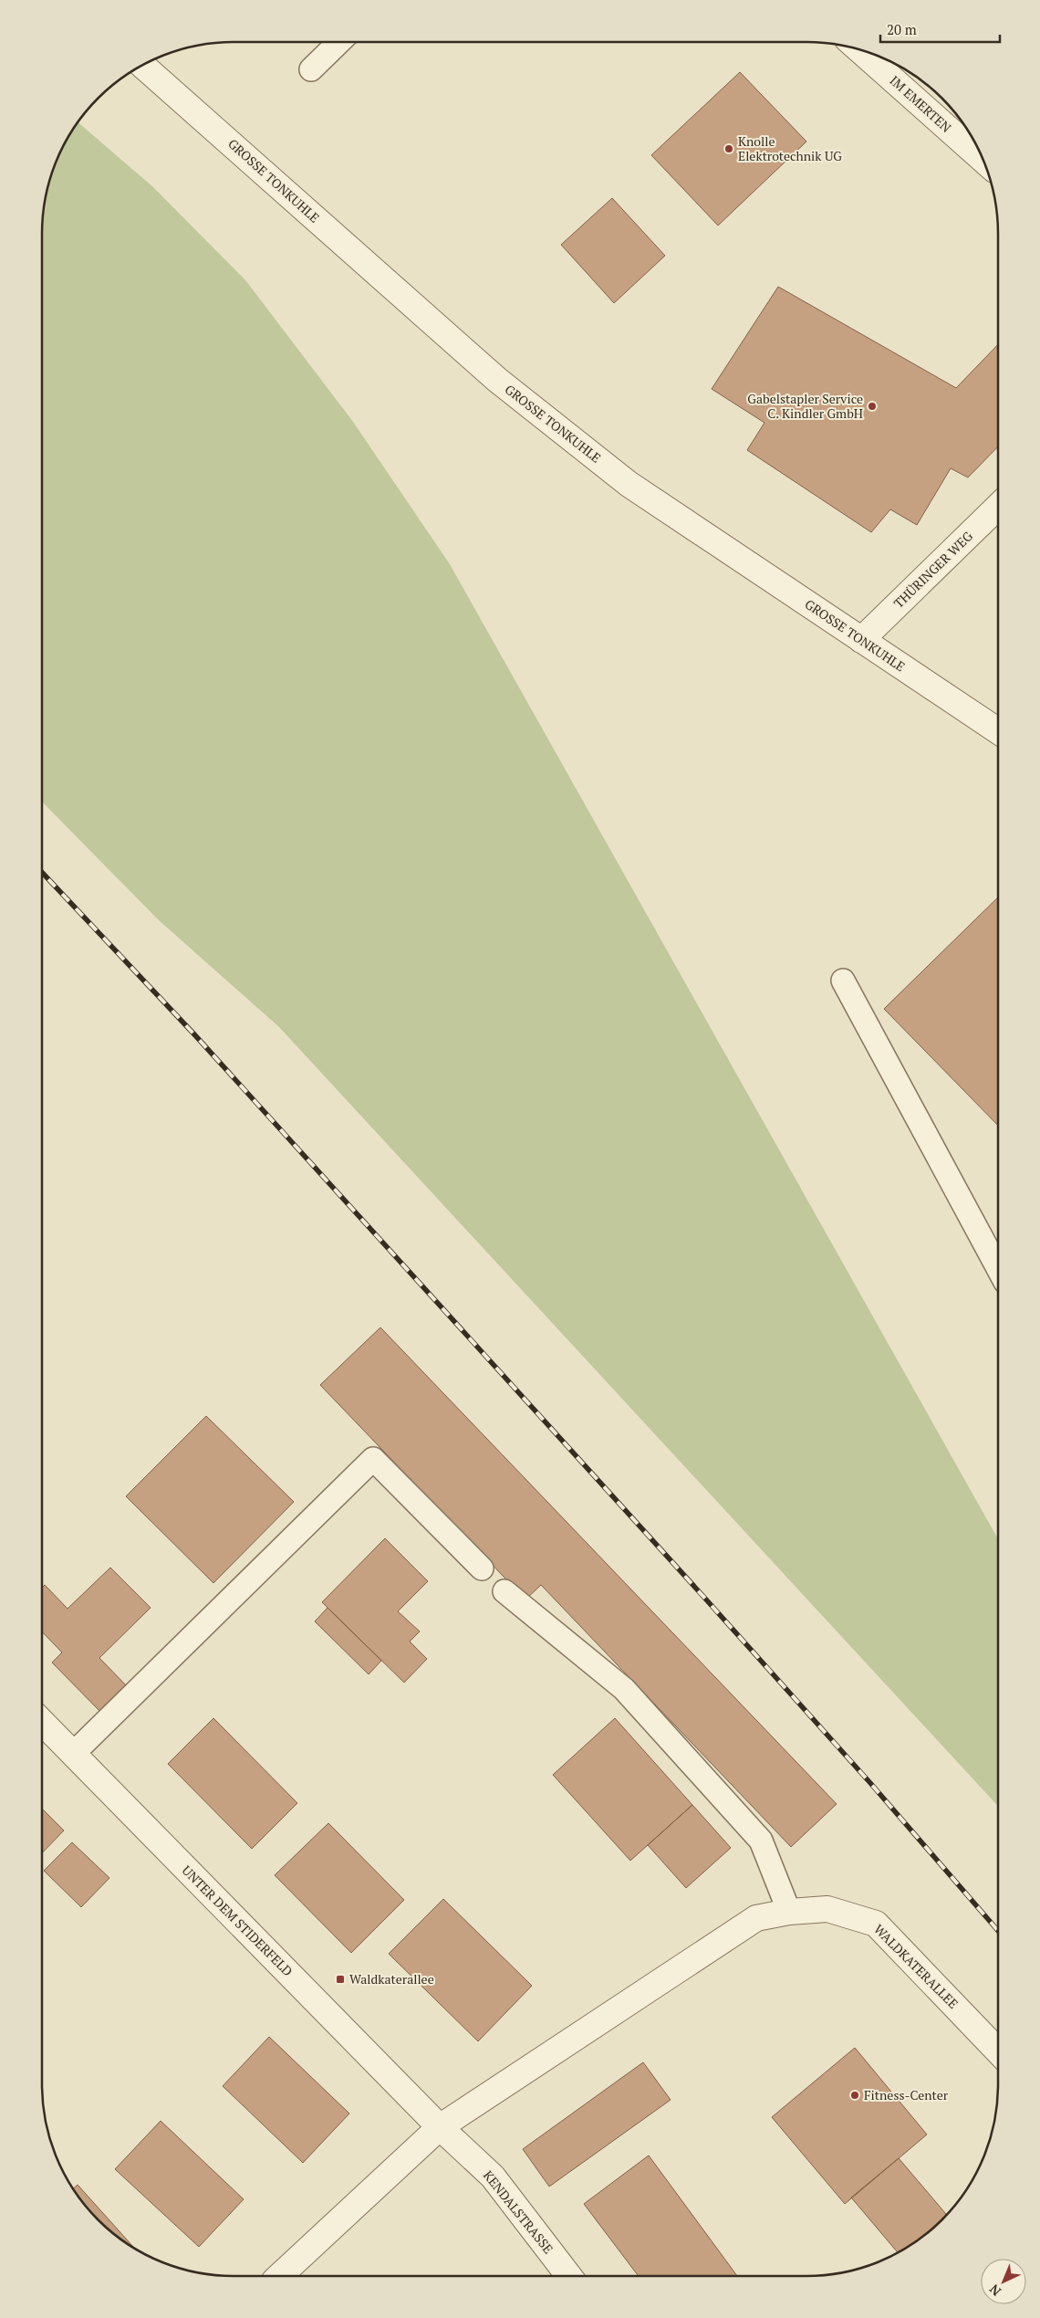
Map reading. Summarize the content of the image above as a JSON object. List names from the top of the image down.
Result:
{
  "streets": {
    "street": [
      "IM EMERTEN",
      "GROSSE TONKUHLE",
      "THÜRINGER WEG",
      "UNTER DEM STIDERFELD",
      "WALDKATERALLEE",
      "KENDALSTRASSE"
    ]
  },
  "crossings": [
    ["GROSSE TONKUHLE", "THÜRINGER WEG"],
    ["UNTER DEM STIDERFELD", "WALDKATERALLEE"],
    ["UNTER DEM STIDERFELD", "KENDALSTRASSE"],
    ["WALDKATERALLEE", "KENDALSTRASSE"]
  ],
  "places": {
    "other": ["Knolle Elektrotechnik UG", "Gabelstapler Service C. Kindler GmbH", "Fitness-Center"],
    "transit": ["Waldkaterallee"]
  },
  "scale_bar": "20 m",
  "north": "bottom left"
}
